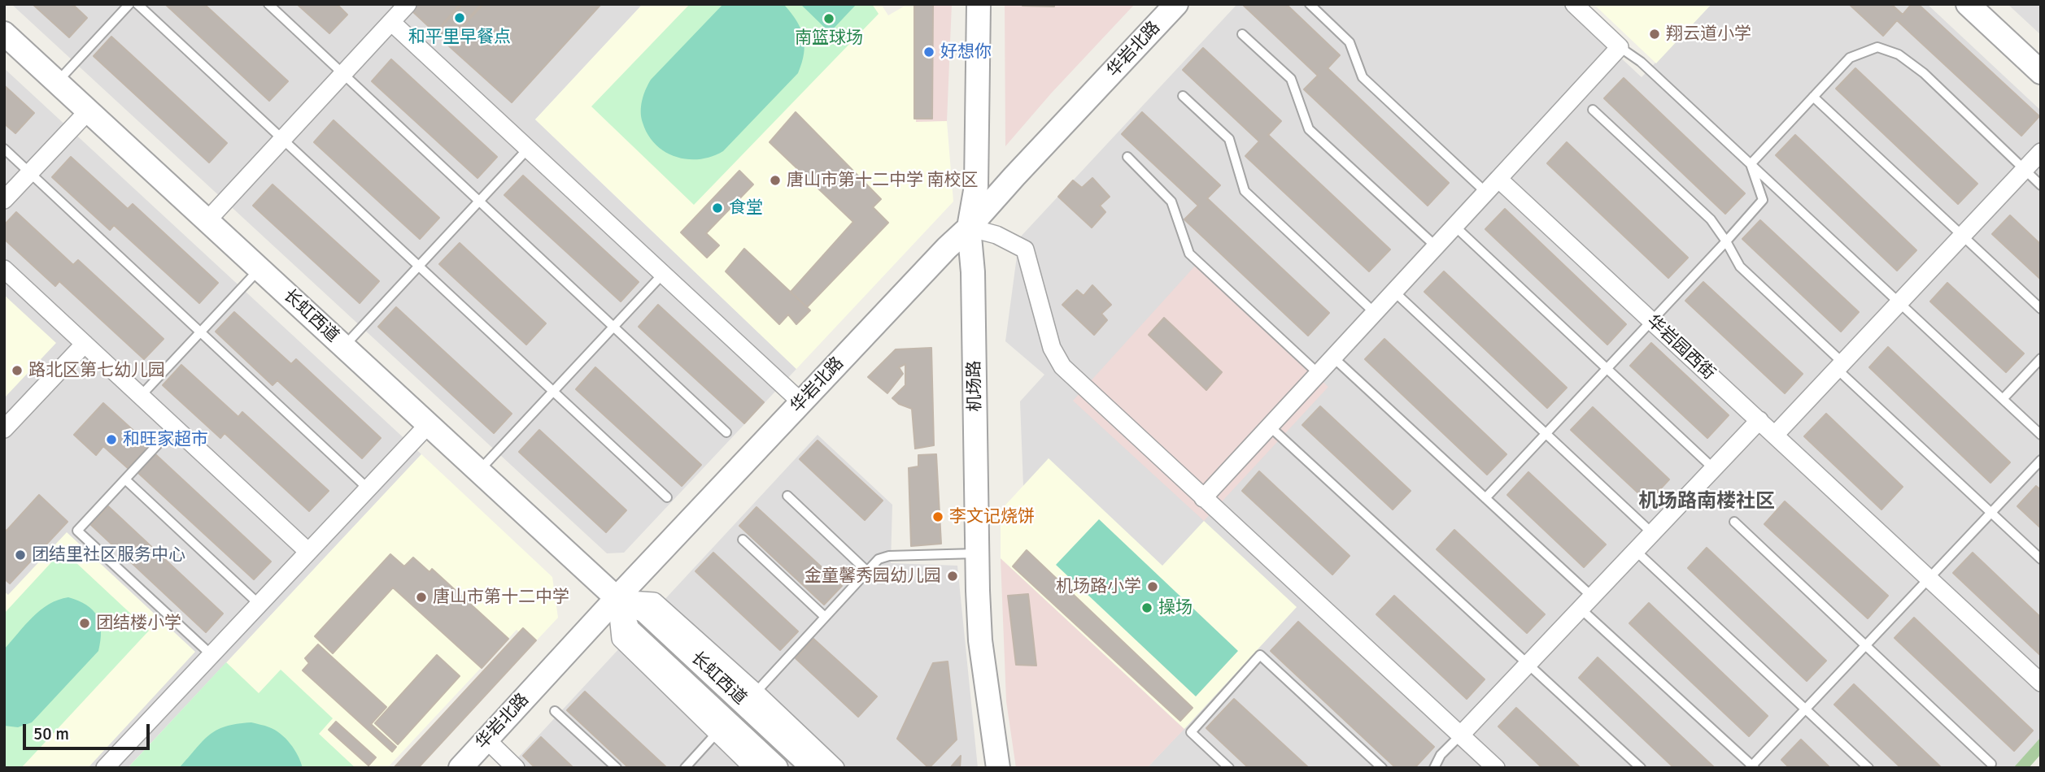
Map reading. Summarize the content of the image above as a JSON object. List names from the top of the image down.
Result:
{
  "streets": {
    "street": [
      "华岩北路",
      "长虹西道",
      "华岩园西街",
      "机场路"
    ]
  },
  "crossings": [
    ["华岩北路", "长虹西道"],
    ["华岩北路", "机场路"]
  ],
  "districts": ["机场路南楼社区"],
  "places": [
    "和平里早餐点",
    "南篮球场",
    "翔云道小学",
    "好想你",
    "唐山市第十二中学 南校区",
    "食堂",
    "路北区第七幼儿园",
    "和旺家超市",
    "李文记烧饼",
    "团结里社区服务中心",
    "金童馨秀园幼儿园",
    "机场路小学",
    "唐山市第十二中学",
    "操场",
    "团结楼小学"
  ],
  "scale_bar": "50 m"
}
